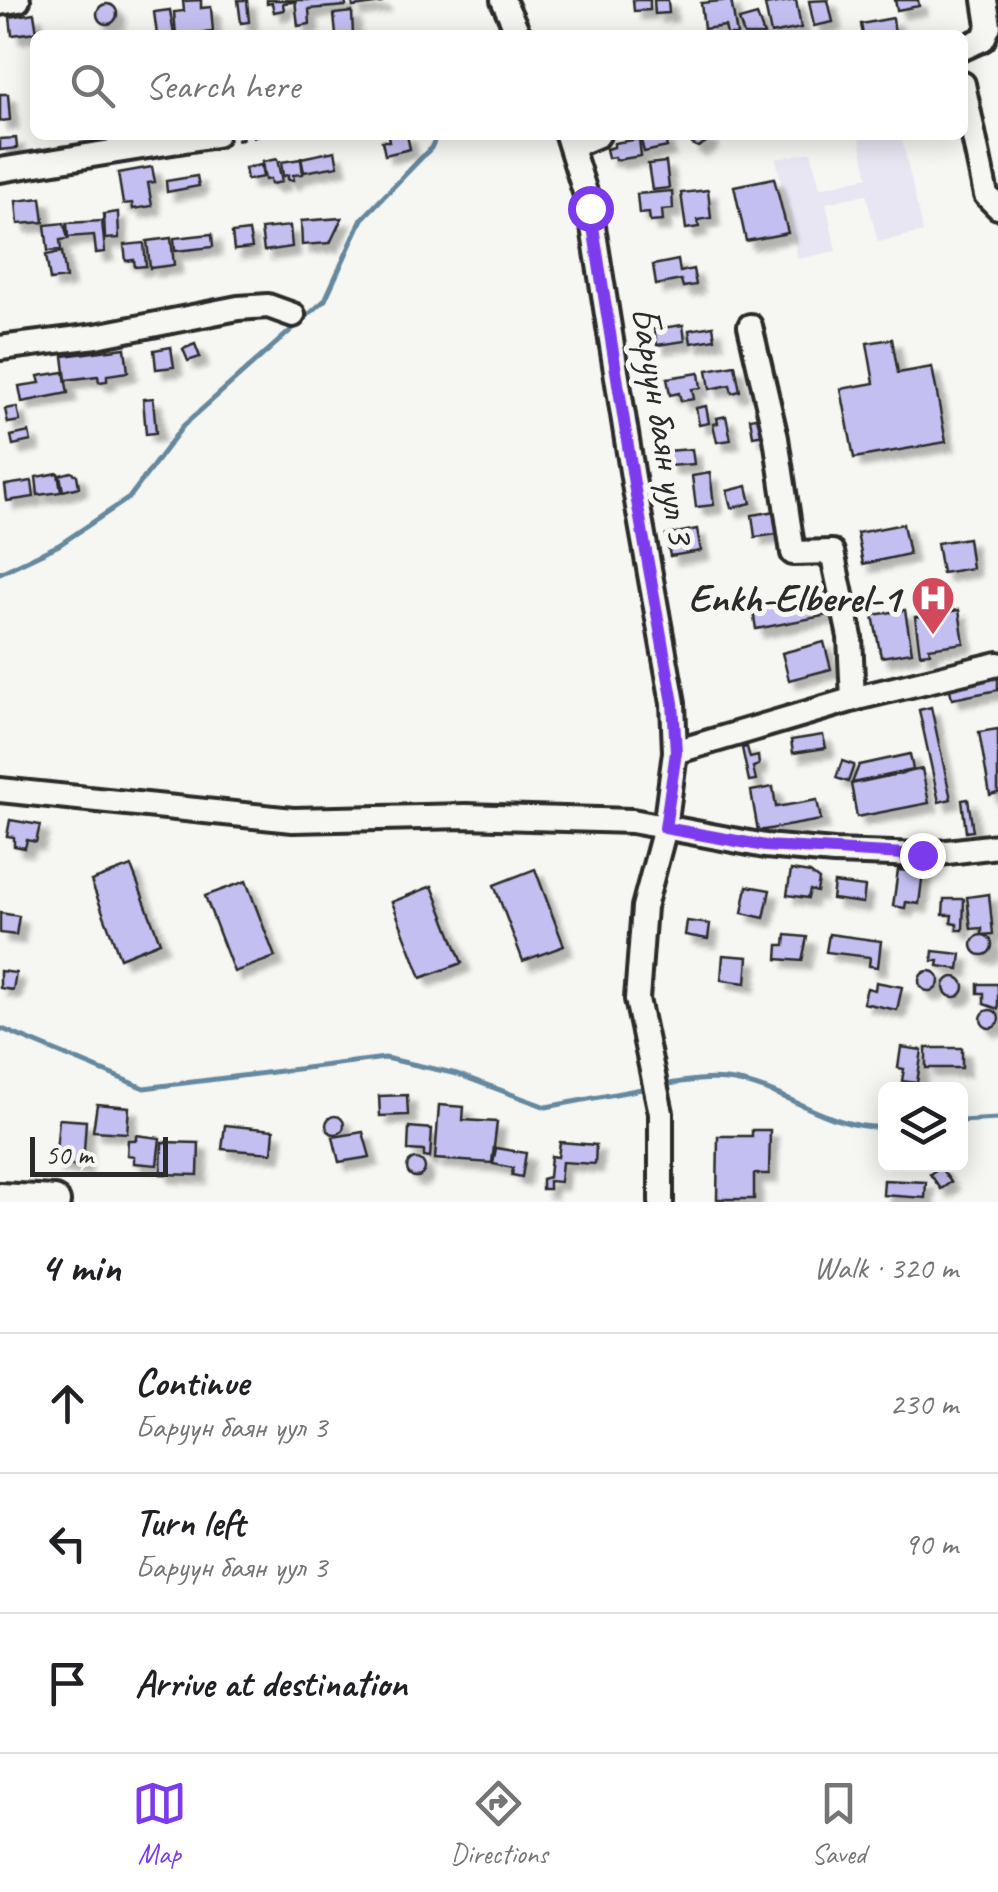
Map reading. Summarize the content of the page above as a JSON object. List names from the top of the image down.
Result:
{
  "streets": {
    "street": ["Баруун баян уул 3"]
  },
  "places": {
    "hospital": ["Enkh-Elberel-1"]
  },
  "scale_bar": "50 m",
  "page": {
    "search": "Search here",
    "scale": "50 m",
    "heading": ["4 min", "Walk · 320 m"],
    "list": [
      ["Continue", "Баруун баян уул 3", "230 m"],
      ["Turn left", "Баруун баян уул 3", "90 m"],
      "Arrive at destination"
    ],
    "nav": ["Map", "Directions", "Saved"]
  }
}
